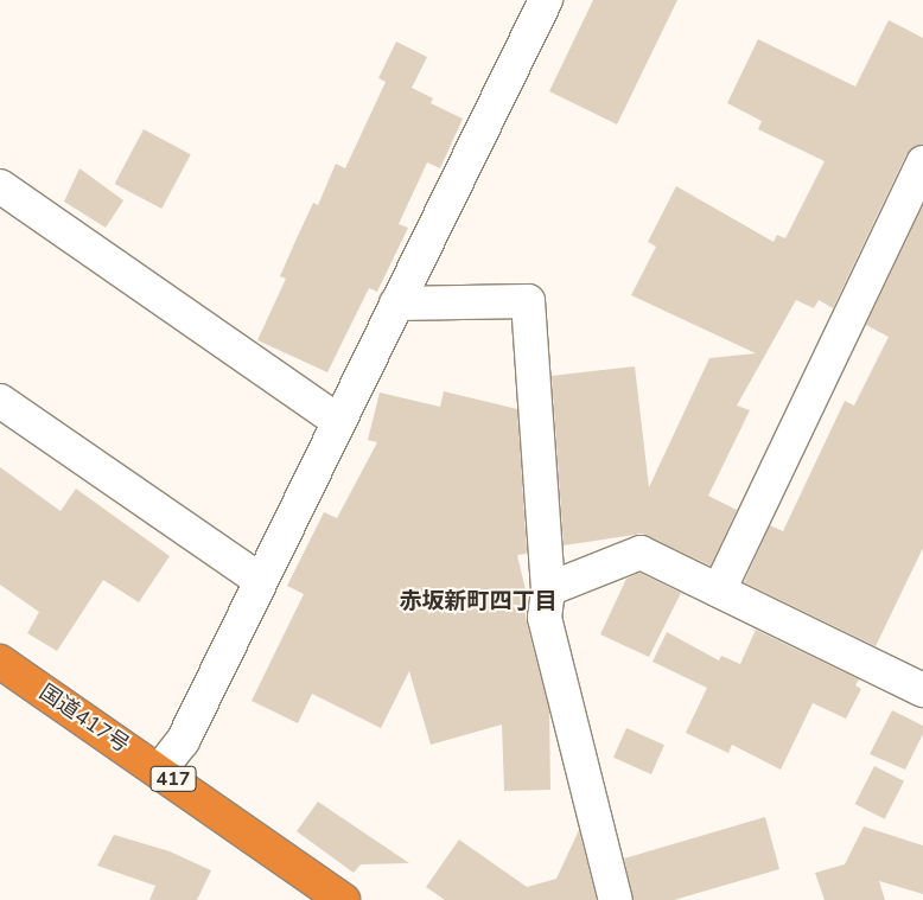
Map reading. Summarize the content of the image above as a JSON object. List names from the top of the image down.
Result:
{
  "streets": {
    "highway": ["国道417号", "417"]
  },
  "districts": ["赤坂新町四丁目"]
}
